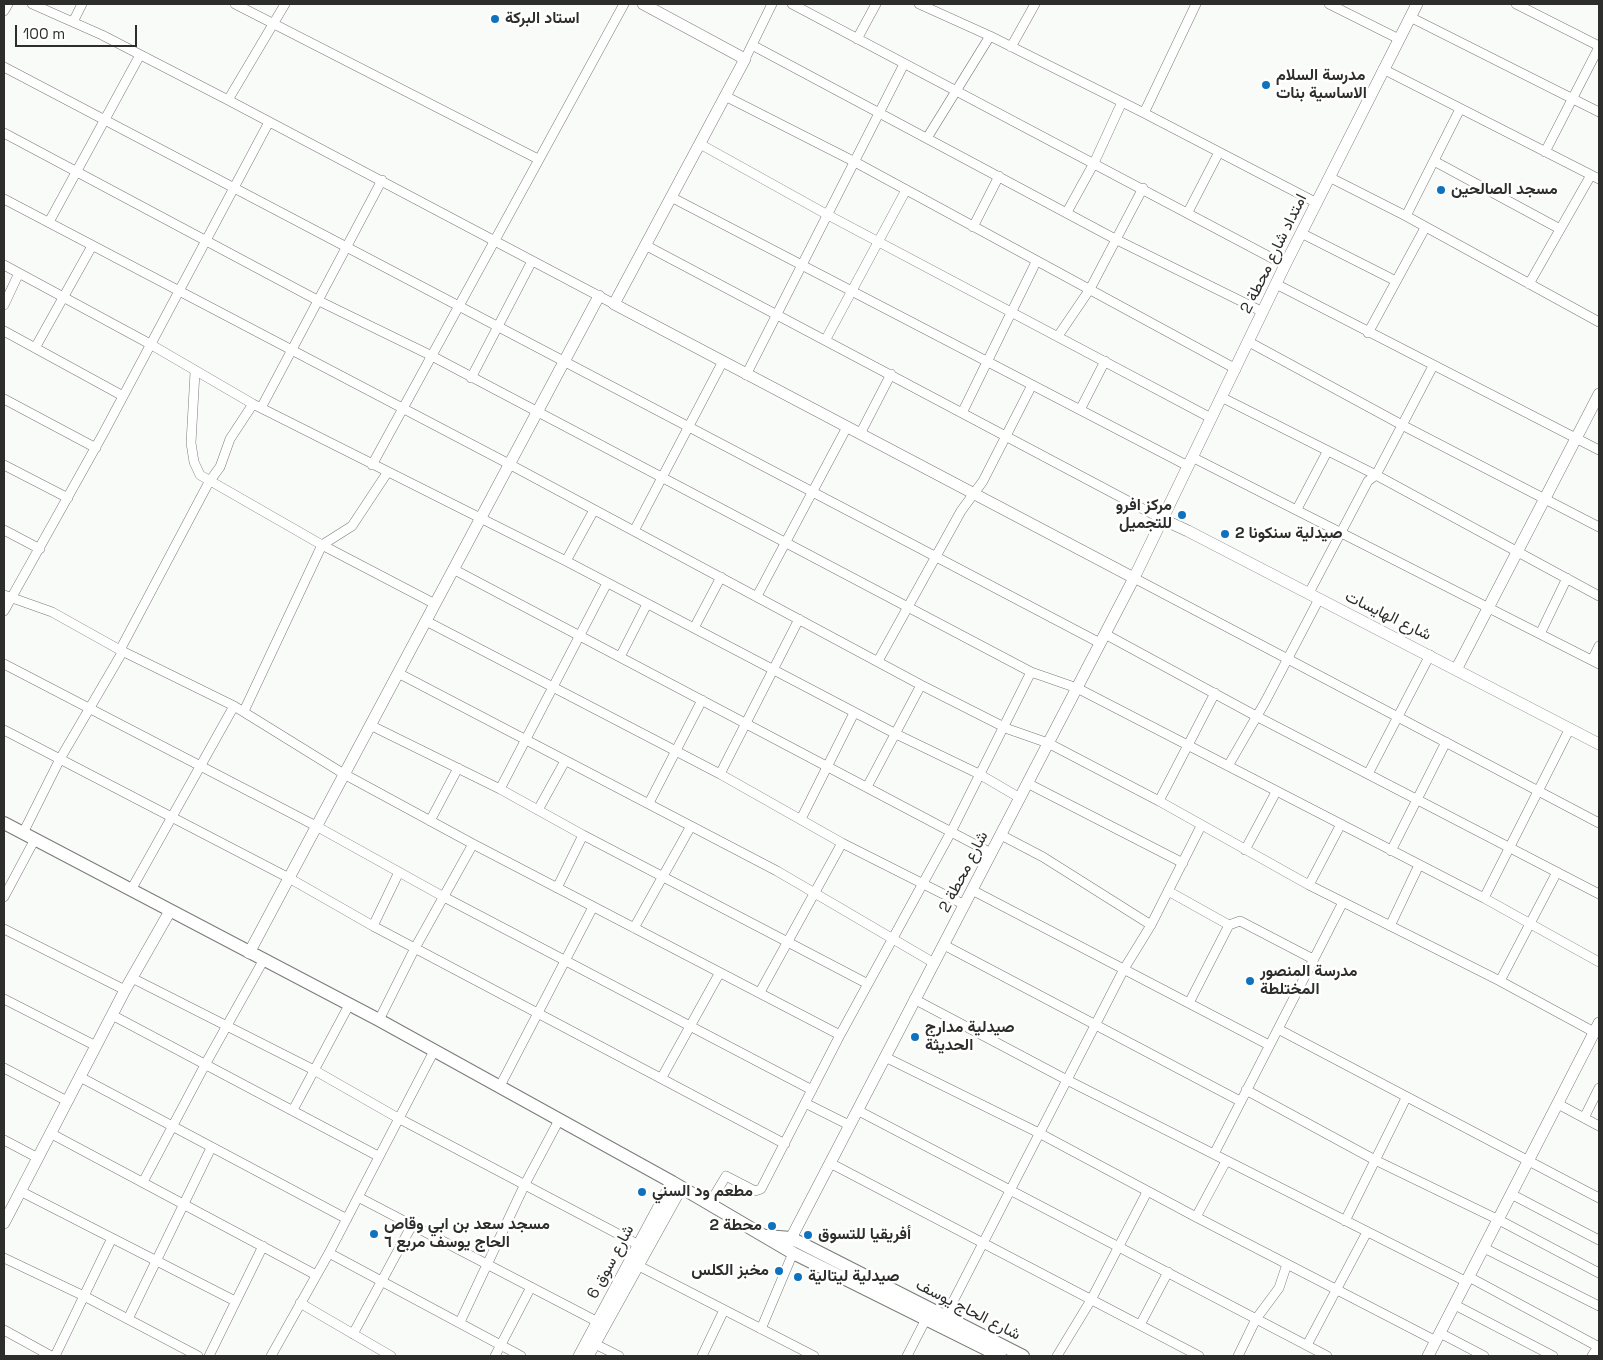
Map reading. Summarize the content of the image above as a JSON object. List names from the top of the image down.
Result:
{
  "streets": {
    "main road": ["شارع الحاج يوسف"],
    "street": [
      "امتداد شارع محطة 2",
      "شارع الهايسات",
      "شارع محطة 2",
      "شارع سوق 6"
    ]
  },
  "crossings": [
    ["امتداد شارع محطة 2", "شارع الهايسات"],
    ["امتداد شارع محطة 2", "شارع محطة 2"],
    ["شارع الهايسات", "شارع محطة 2"],
    ["شارع محطة 2", "شارع الحاج يوسف"]
  ],
  "places": [
    "استاد البركة",
    "مدرسة السلام الاساسية بنات",
    "مسجد الصالحين",
    "مركز افرو للتجميل",
    "صيدلية سنكونا 2",
    "مدرسة المنصور المختلطة",
    "صيدلية مدارج الحديثة",
    "مطعم ود السني",
    "محطة 2",
    "مسجد سعد بن ابي وقاص الحاج يوسف مربع ٦",
    "أفريقيا للتسوق",
    "مخبز الكلس",
    "صيدلية ليتالية"
  ],
  "scale_bar": "100 m"
}
